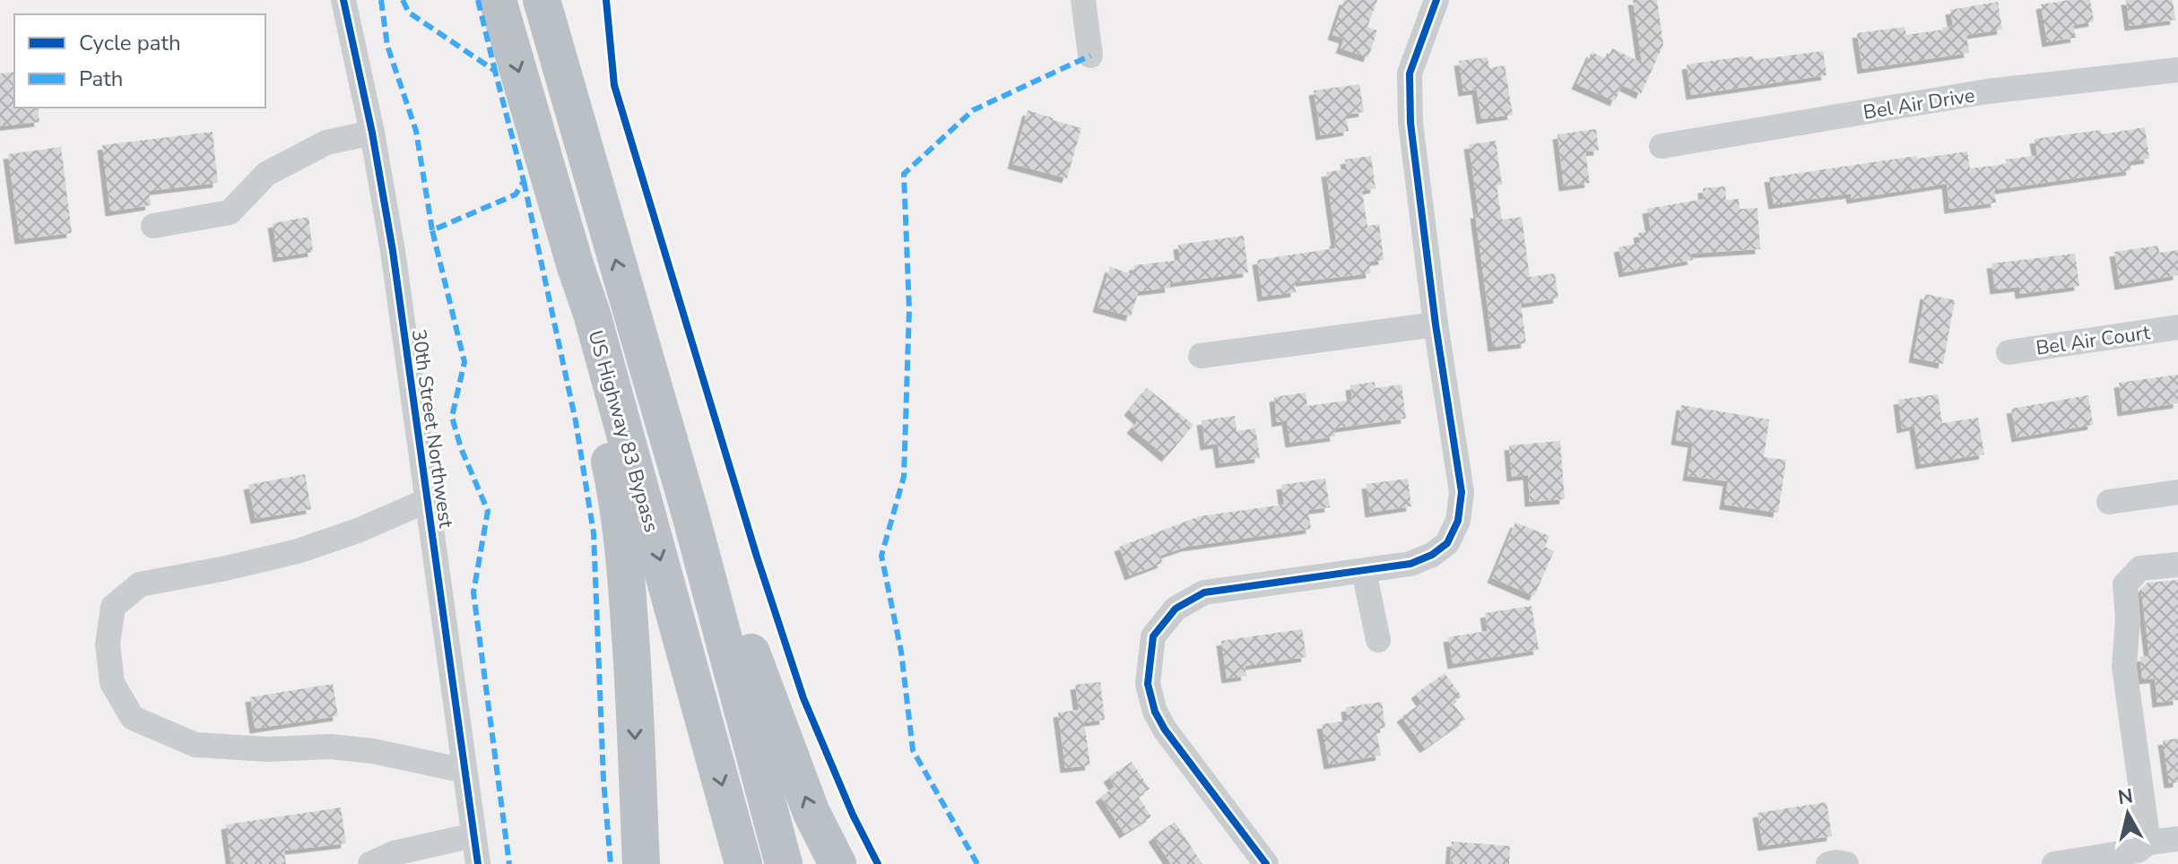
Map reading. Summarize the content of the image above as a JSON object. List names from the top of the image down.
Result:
{
  "streets": {
    "highway": ["US Highway 83 Bypass"],
    "street": ["Bel Air Drive", "Bel Air Court", "30th Street Northwest"]
  },
  "legend": ["Cycle path", "Path"],
  "north": "top"
}
